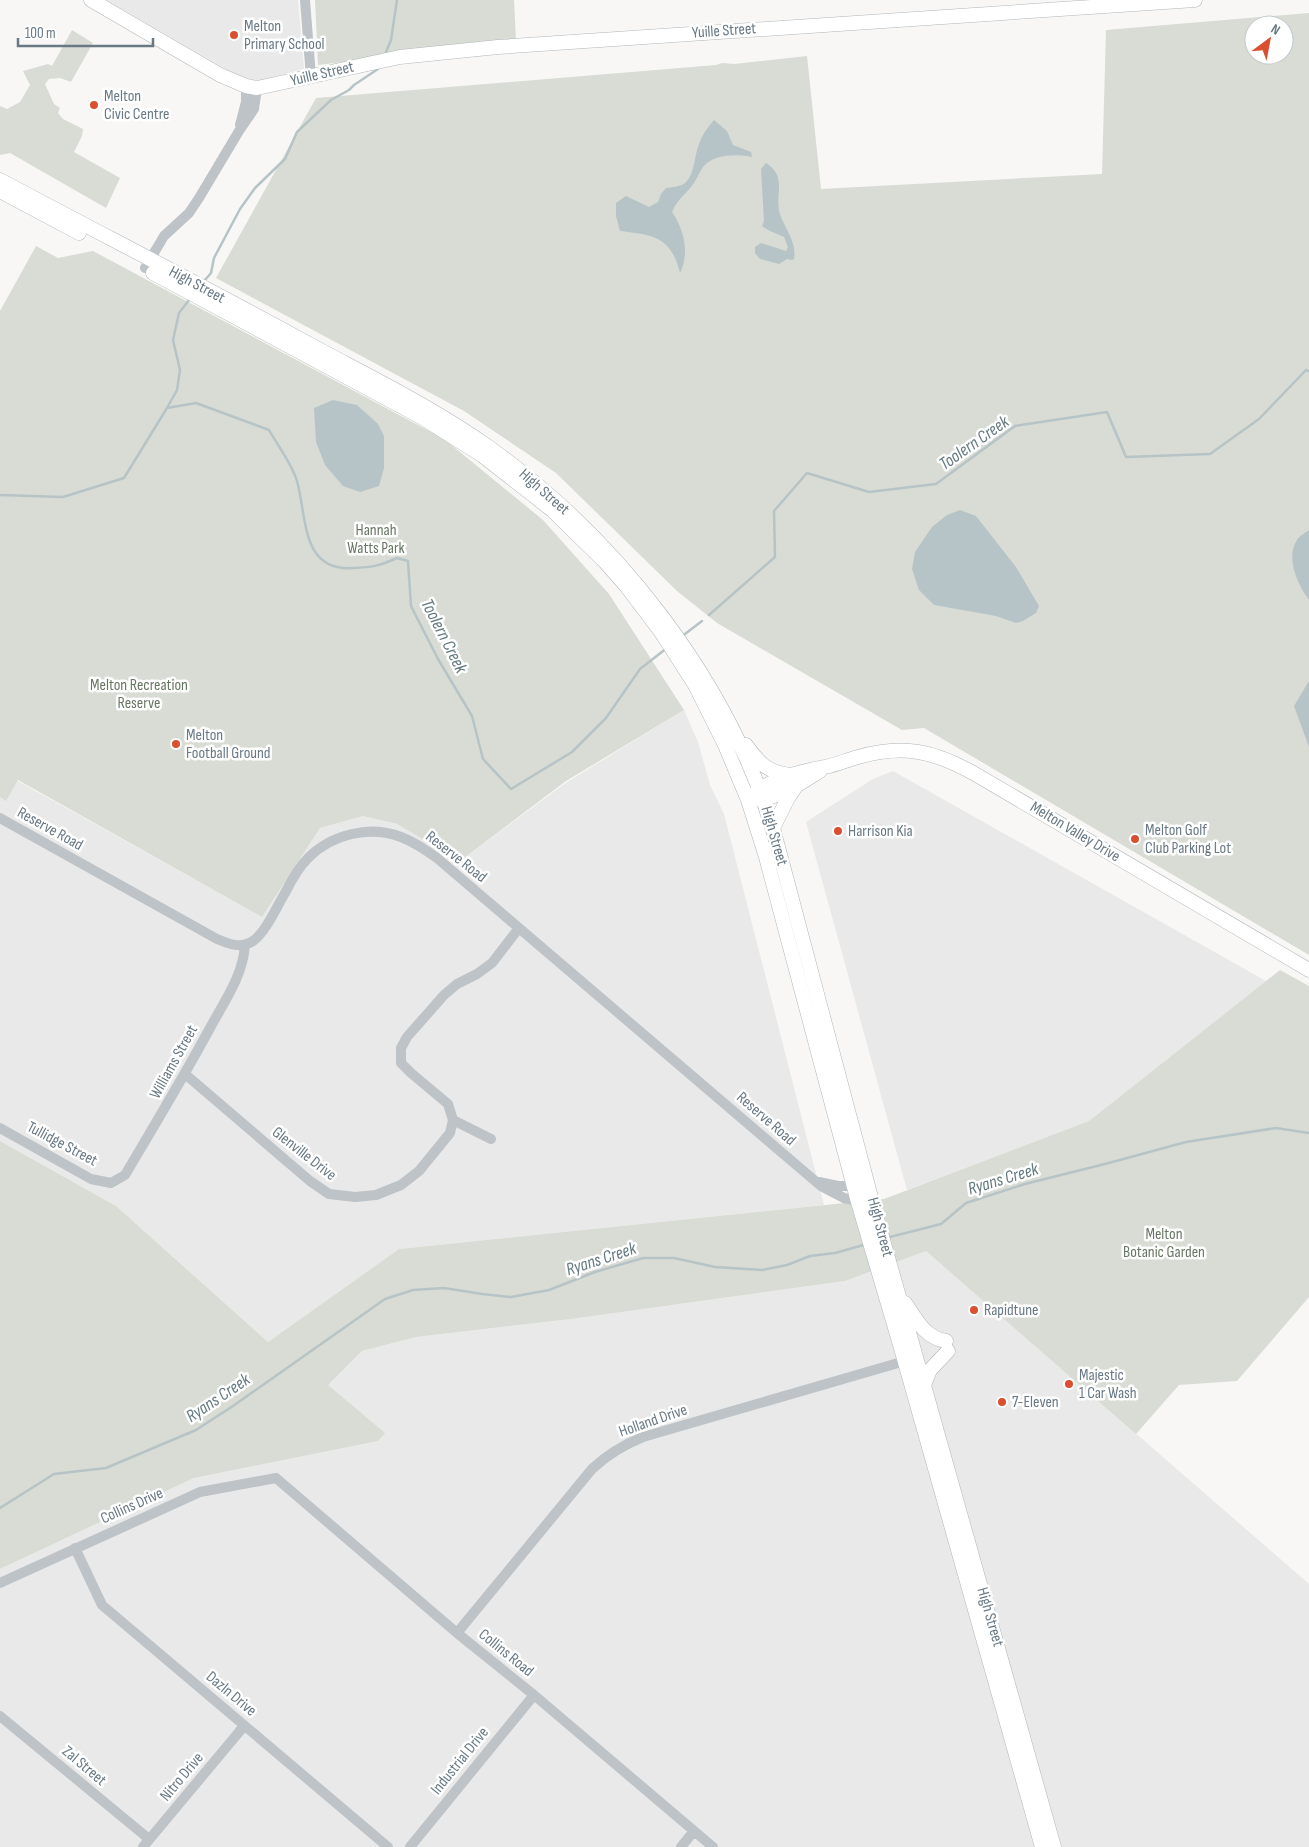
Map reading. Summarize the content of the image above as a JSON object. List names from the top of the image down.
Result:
{
  "streets": {
    "main road": ["Yuille Street", "High Street", "Melton Valley Drive"],
    "street": [
      "Reserve Road",
      "Williams Street",
      "Tullidge Street",
      "Glenville Drive",
      "Holland Drive",
      "Collins Drive",
      "Collins Road",
      "Dazln Drive",
      "Industrial Drive",
      "Zal Street",
      "Nitro Drive"
    ]
  },
  "crossings": [
    ["High Street", "Reserve Road"],
    ["High Street", "Melton Valley Drive"],
    ["High Street", "Holland Drive"],
    ["Reserve Road", "Williams Street"],
    ["Williams Street", "Tullidge Street"],
    ["Williams Street", "Glenville Drive"],
    ["Holland Drive", "Collins Road"],
    ["Collins Drive", "Collins Road"],
    ["Collins Drive", "Dazln Drive"],
    ["Collins Road", "Industrial Drive"],
    ["Dazln Drive", "Nitro Drive"],
    ["Zal Street", "Nitro Drive"]
  ],
  "water": ["Toolern Creek", "Ryans Creek"],
  "parks": ["Hannah Watts Park", "Melton Recreation Reserve", "Melton Botanic Garden"],
  "places": [
    "Melton Primary School",
    "Melton Civic Centre",
    "Melton Football Ground",
    "Harrison Kia",
    "Melton Golf Club Parking Lot",
    "Rapidtune",
    "Majestic 1 Car Wash",
    "7-Eleven"
  ],
  "scale_bar": "100 m",
  "north": "top right"
}
